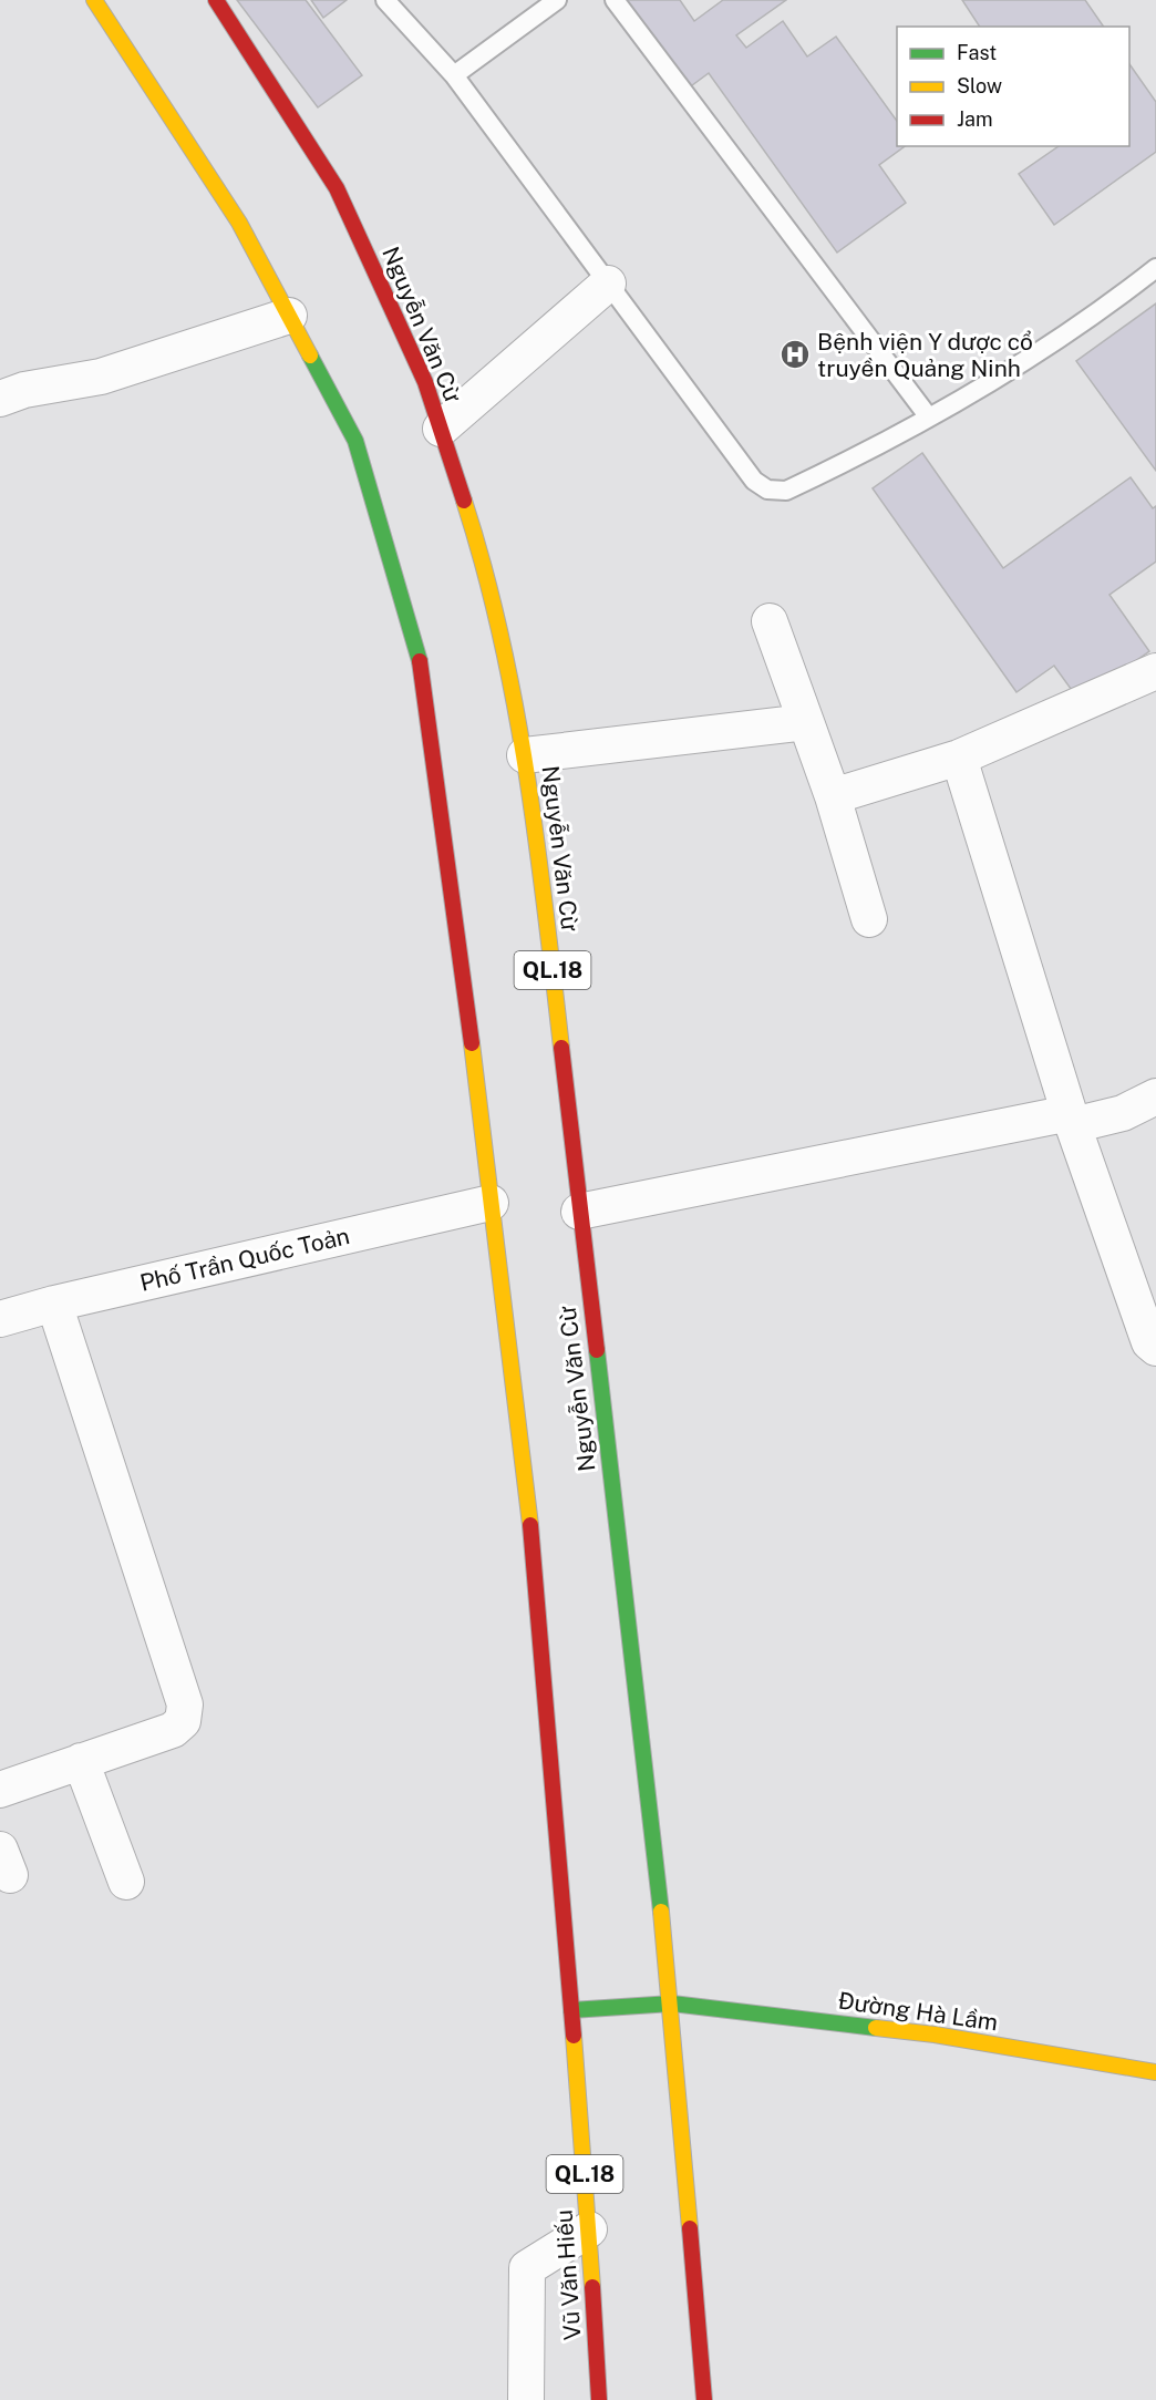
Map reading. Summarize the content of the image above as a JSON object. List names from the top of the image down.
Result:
{
  "streets": {
    "main road": [
      "Nguyễn Văn Cừ",
      "QL.18",
      "Đường Hà Lầm",
      "Vũ Văn Hiếu"
    ],
    "street": ["Phố Trần Quốc Toản"]
  },
  "crossings": [
    ["Nguyễn Văn Cừ", "QL.18"],
    ["Nguyễn Văn Cừ", "Đường Hà Lầm"],
    ["QL.18", "Phố Trần Quốc Toản"],
    ["QL.18", "Đường Hà Lầm"],
    ["QL.18", "Vũ Văn Hiếu"],
    ["Phố Trần Quốc Toản", "Vũ Văn Hiếu"],
    ["Đường Hà Lầm", "Vũ Văn Hiếu"]
  ],
  "places": {
    "hospital": ["Bệnh viện Y dược cổ truyền Quảng Ninh"]
  },
  "legend": ["Fast", "Slow", "Jam"]
}
